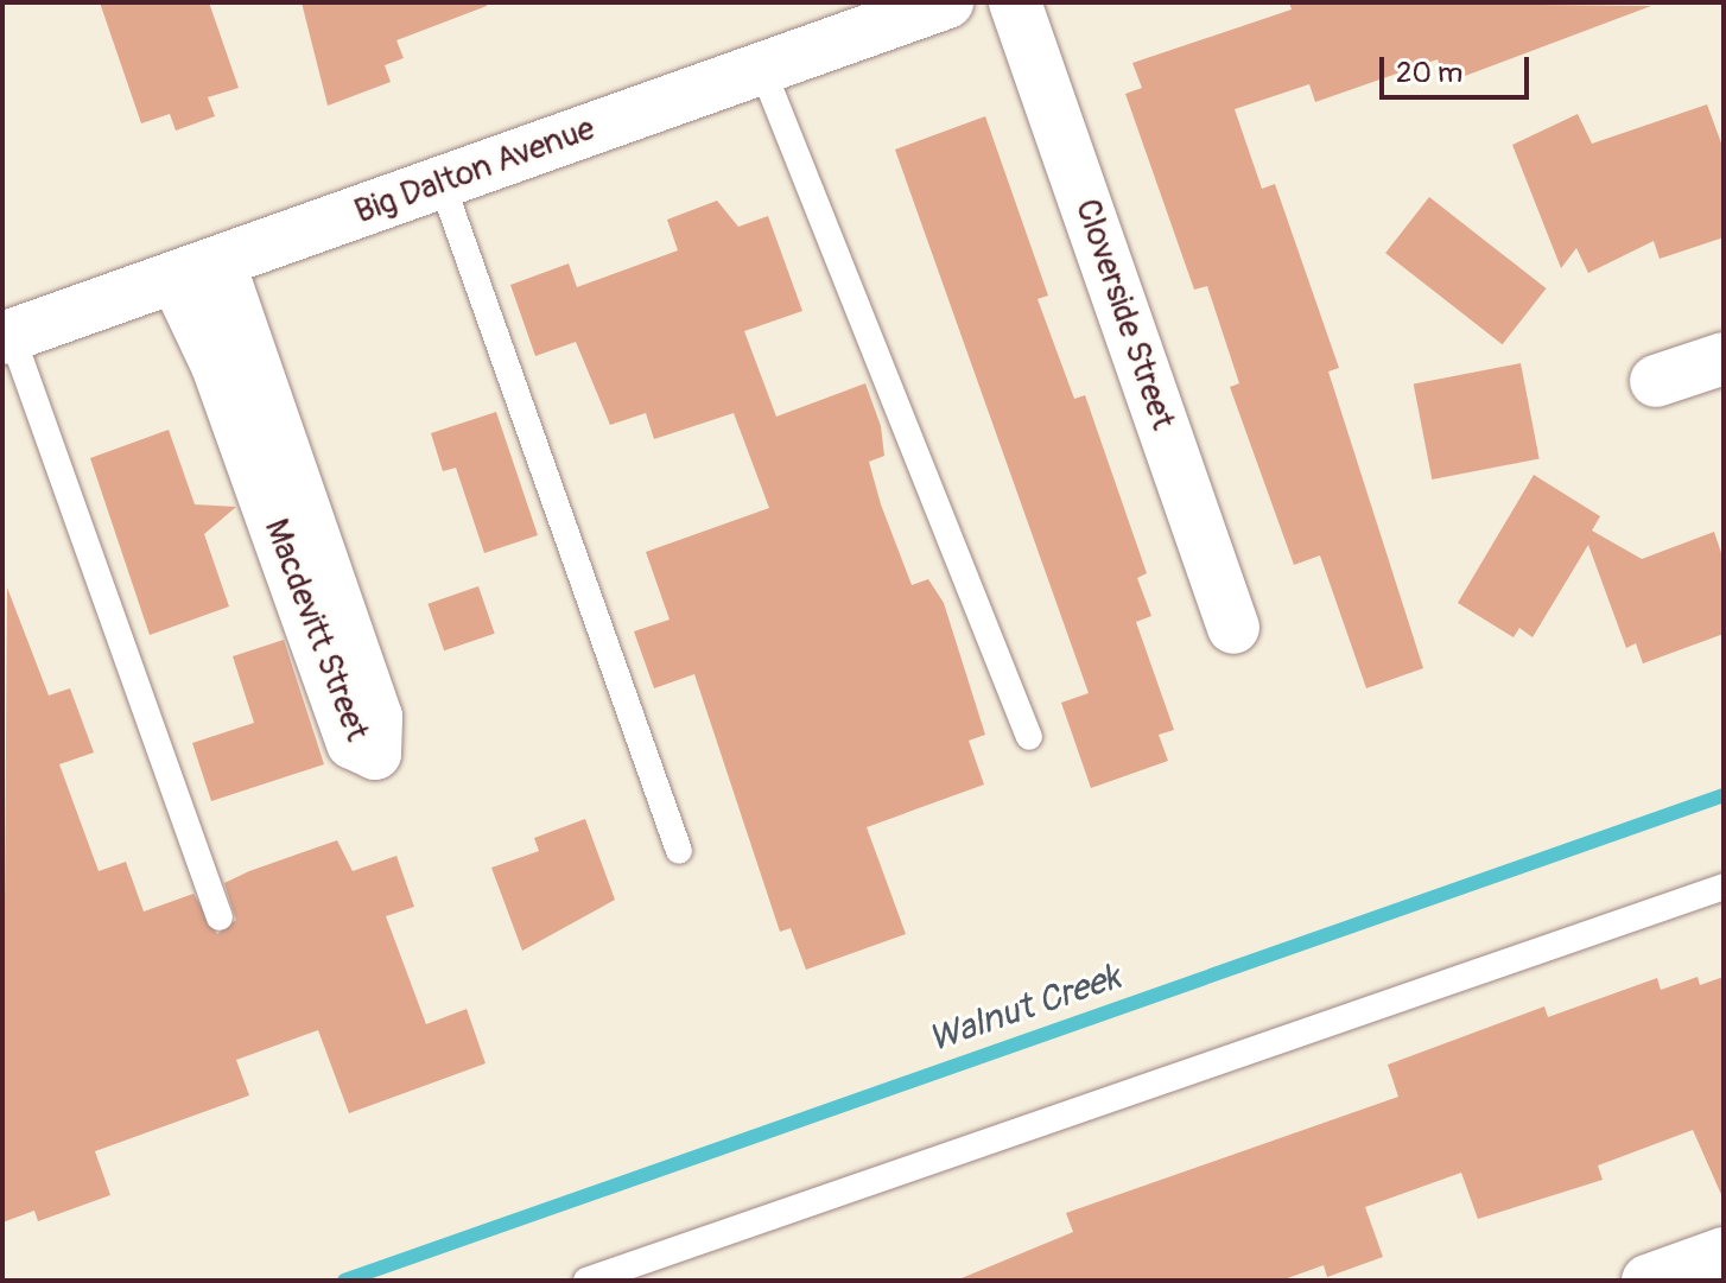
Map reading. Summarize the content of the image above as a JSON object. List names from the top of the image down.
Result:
{
  "streets": {
    "street": ["Big Dalton Avenue", "Cloverside Street", "Macdevitt Street"]
  },
  "crossings": [
    ["Big Dalton Avenue", "Macdevitt Street"]
  ],
  "water": ["Walnut Creek"],
  "scale_bar": "20 m"
}
